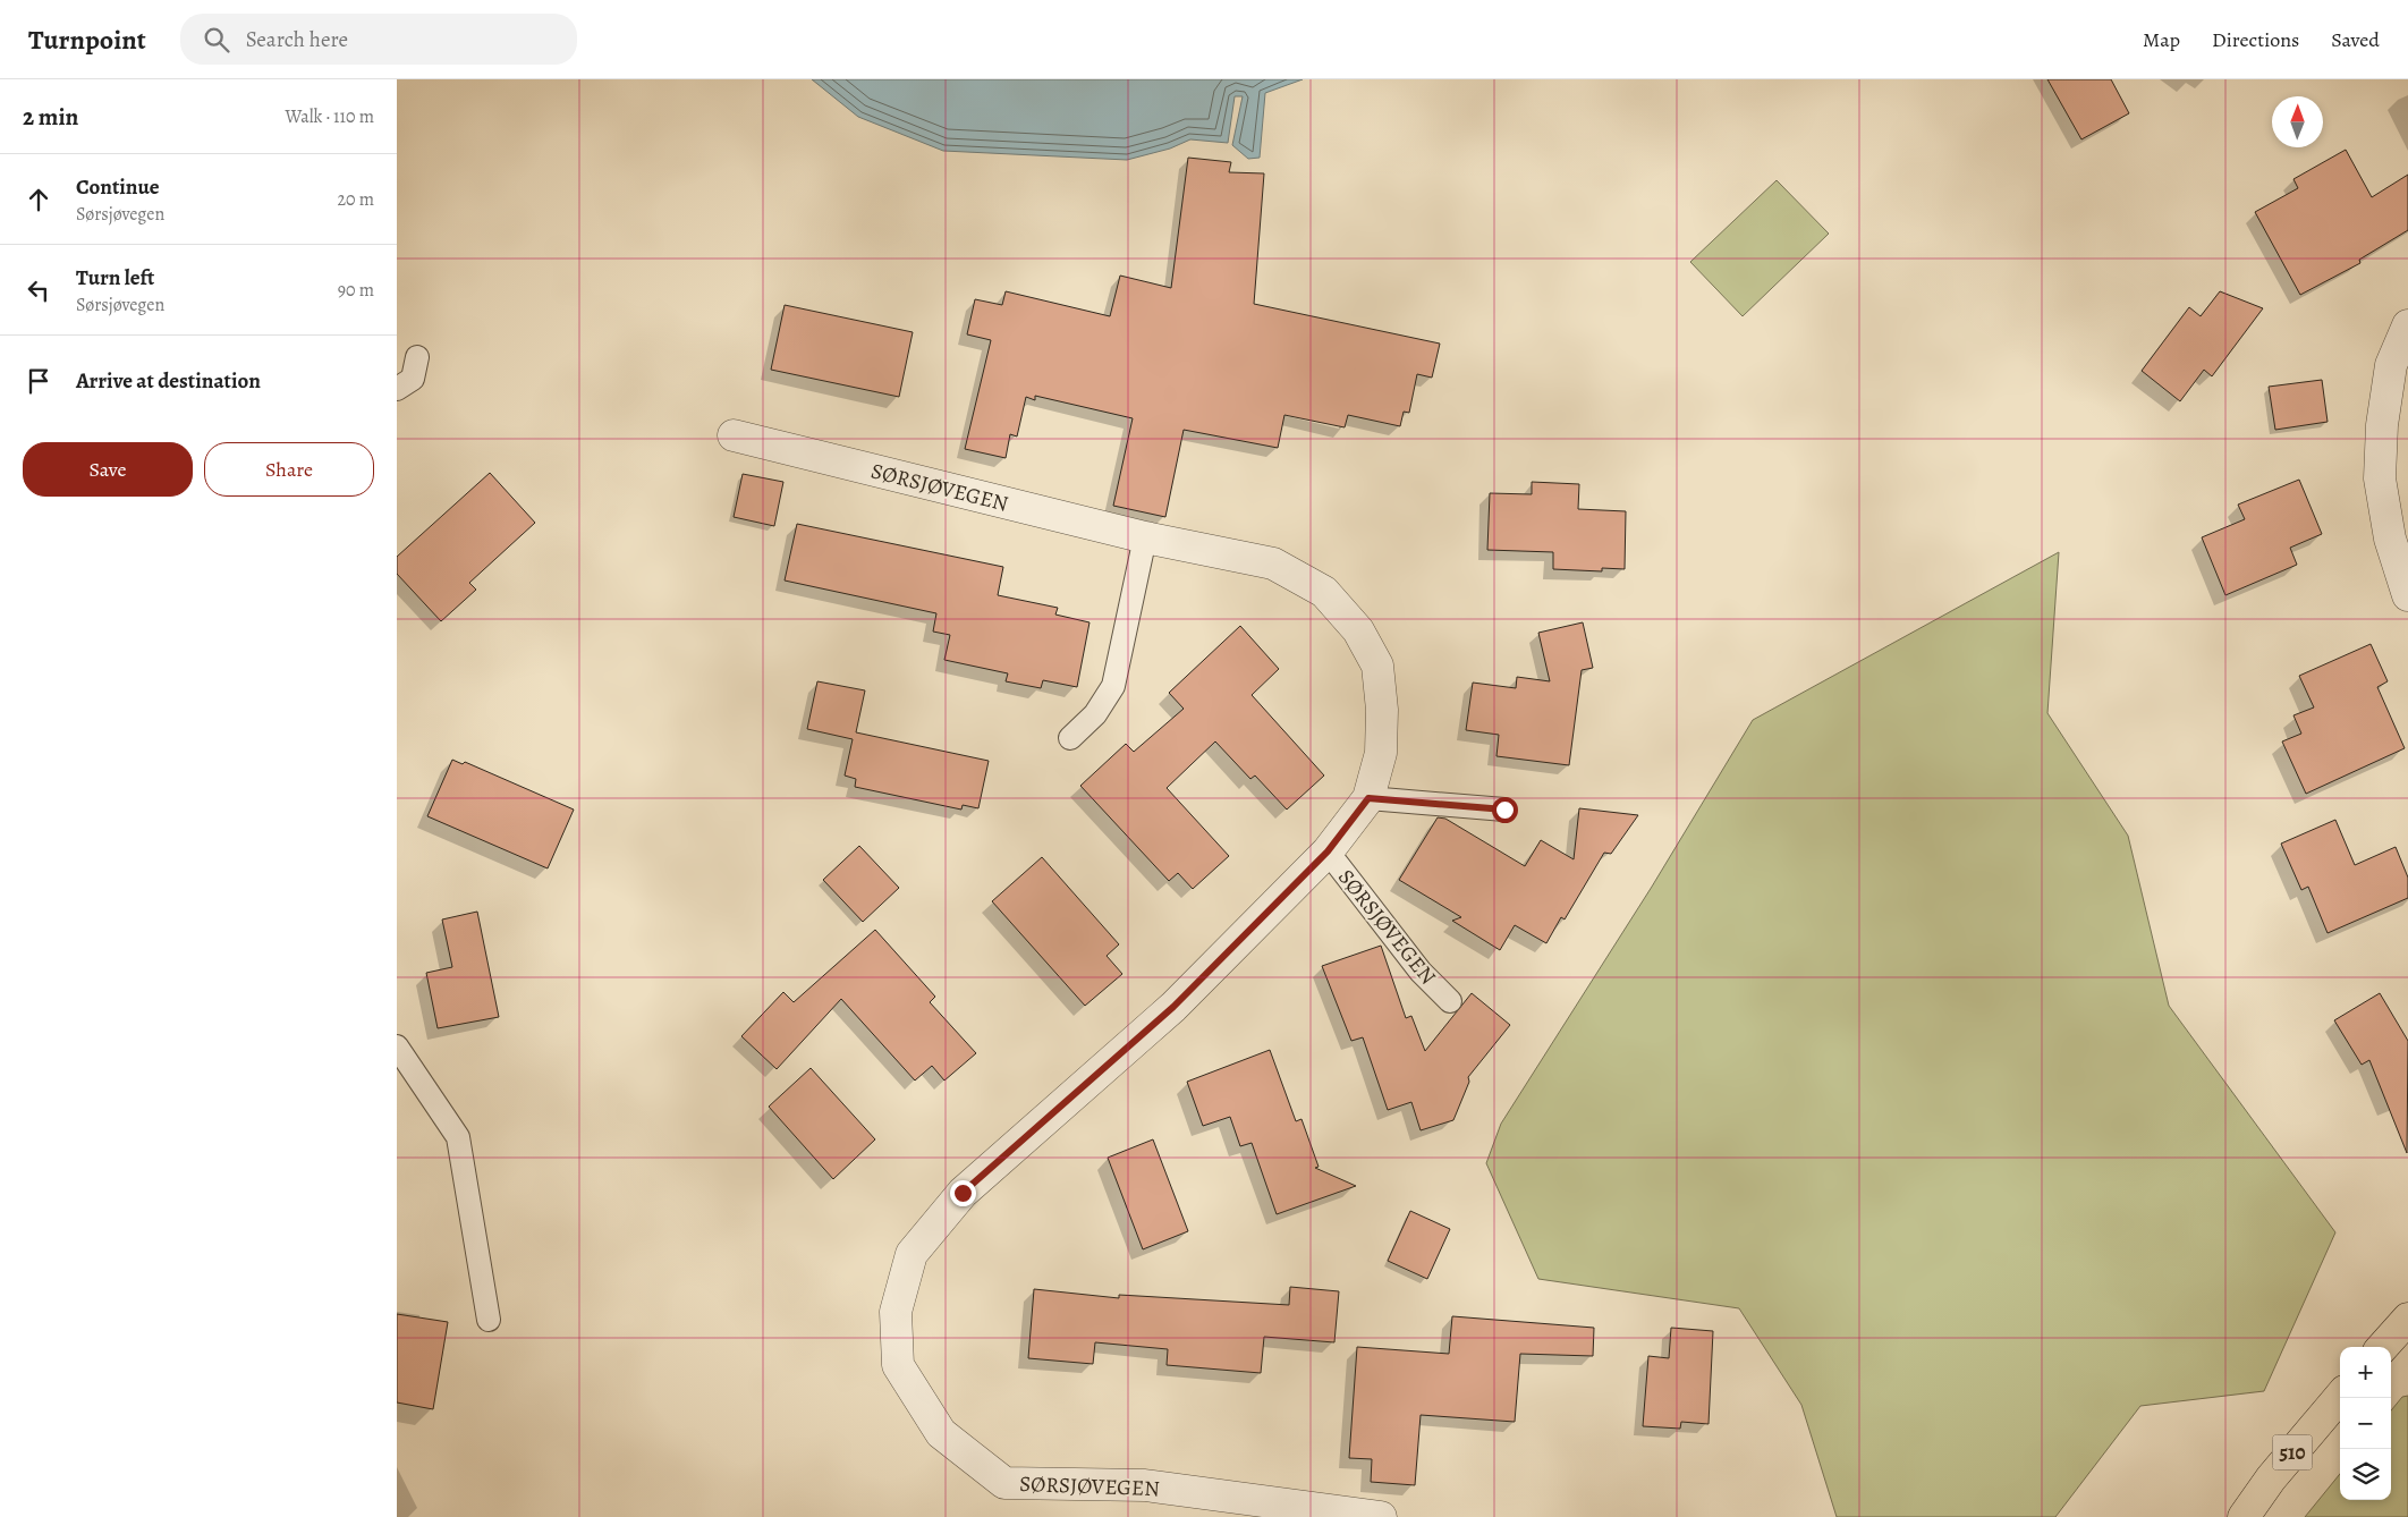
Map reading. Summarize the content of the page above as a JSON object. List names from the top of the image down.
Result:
{
  "streets": {
    "main road": ["510"],
    "street": ["SØRSJØVEGEN"]
  },
  "north": "top",
  "page": {
    "header": "Turnpoint",
    "search": "Search here",
    "nav": ["Map", "Directions", "Saved"],
    "heading": ["2 min", "Walk · 110 m"],
    "list": [
      ["Continue", "Sørsjøvegen", "20 m"],
      ["Turn left", "Sørsjøvegen", "90 m"],
      "Arrive at destination"
    ],
    "buttons": ["Save", "Share"],
    "map_buttons": ["+", "−"]
  }
}
